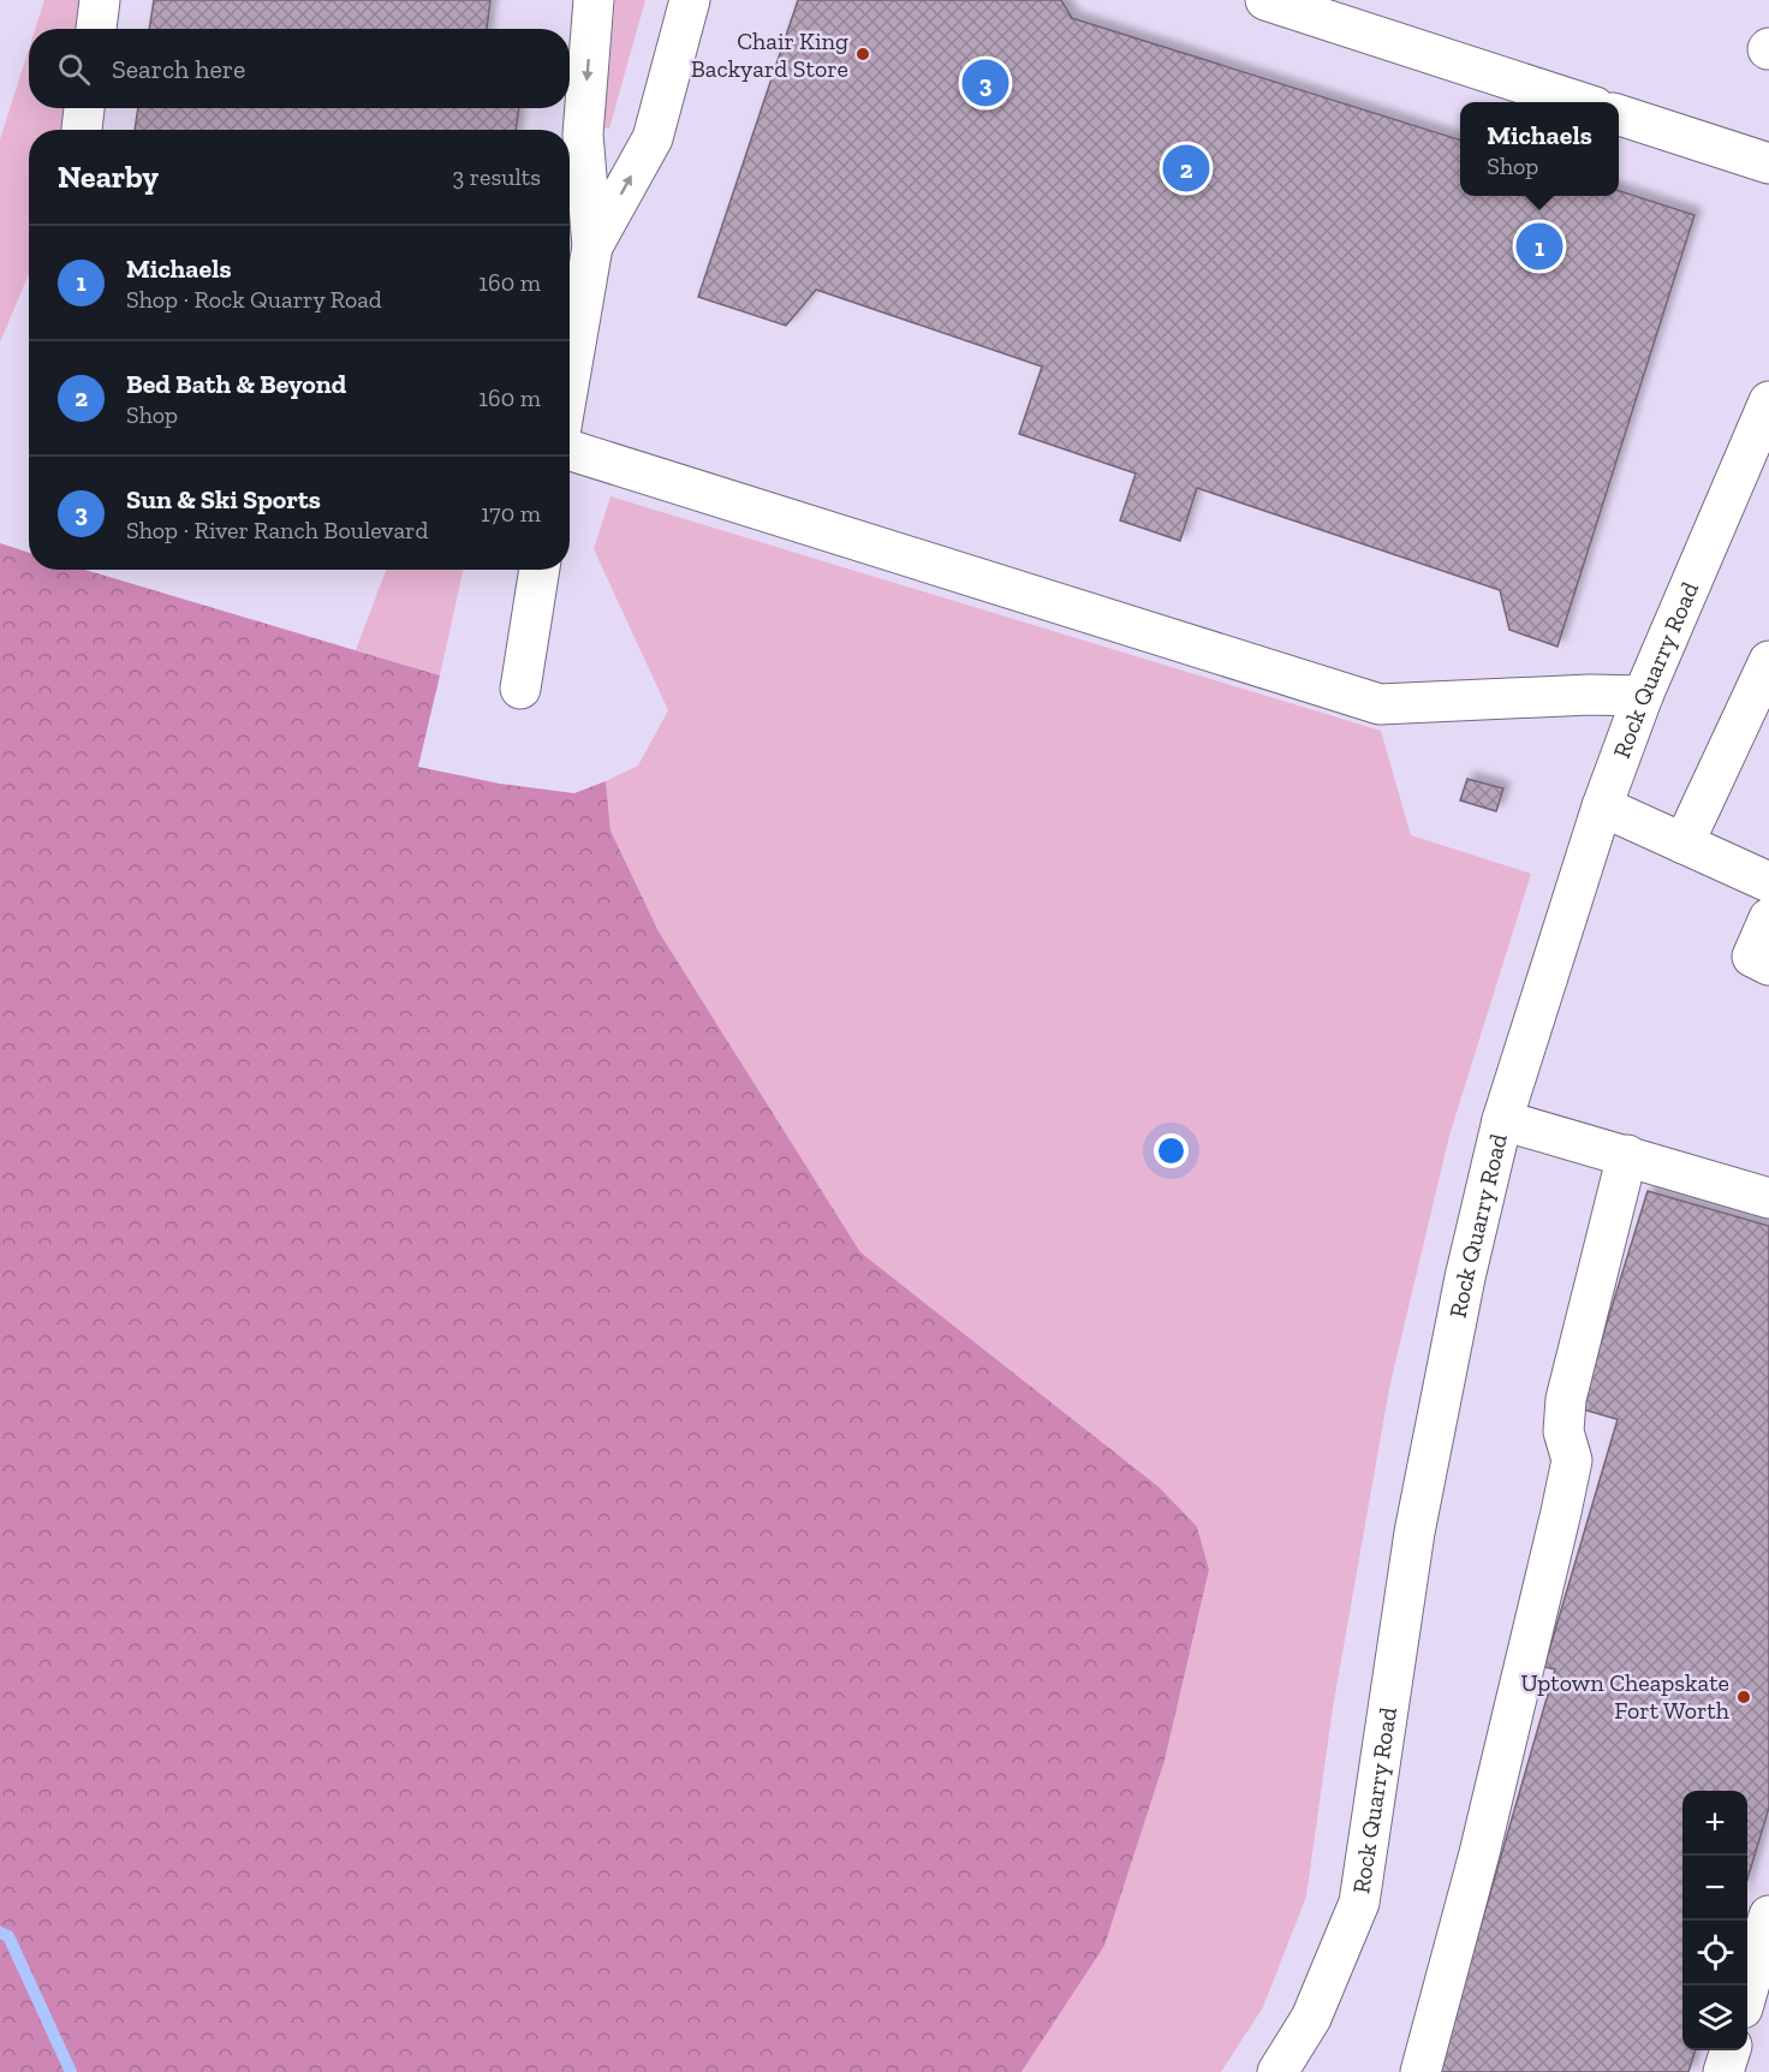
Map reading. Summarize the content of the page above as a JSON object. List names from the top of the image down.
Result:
{
  "streets": {
    "street": ["Rock Quarry Road"]
  },
  "places": ["Chair King Backyard Store", "Uptown Cheapskate Fort Worth"],
  "page": {
    "search": "Search here",
    "pins": ["3", "2", "1"],
    "popup": ["Michaels", "Shop"],
    "heading": ["Nearby", "3 results"],
    "list": [
      {
        "mark": "1",
        "name": "Michaels",
        "note": "Shop · Rock Quarry Road",
        "value": "160 m"
      },
      {
        "mark": "2",
        "name": "Bed Bath & Beyond",
        "note": "Shop",
        "value": "160 m"
      },
      {
        "mark": "3",
        "name": "Sun & Ski Sports",
        "note": "Shop · River Ranch Boulevard",
        "value": "170 m"
      }
    ],
    "map_buttons": ["+", "−"]
  }
}
